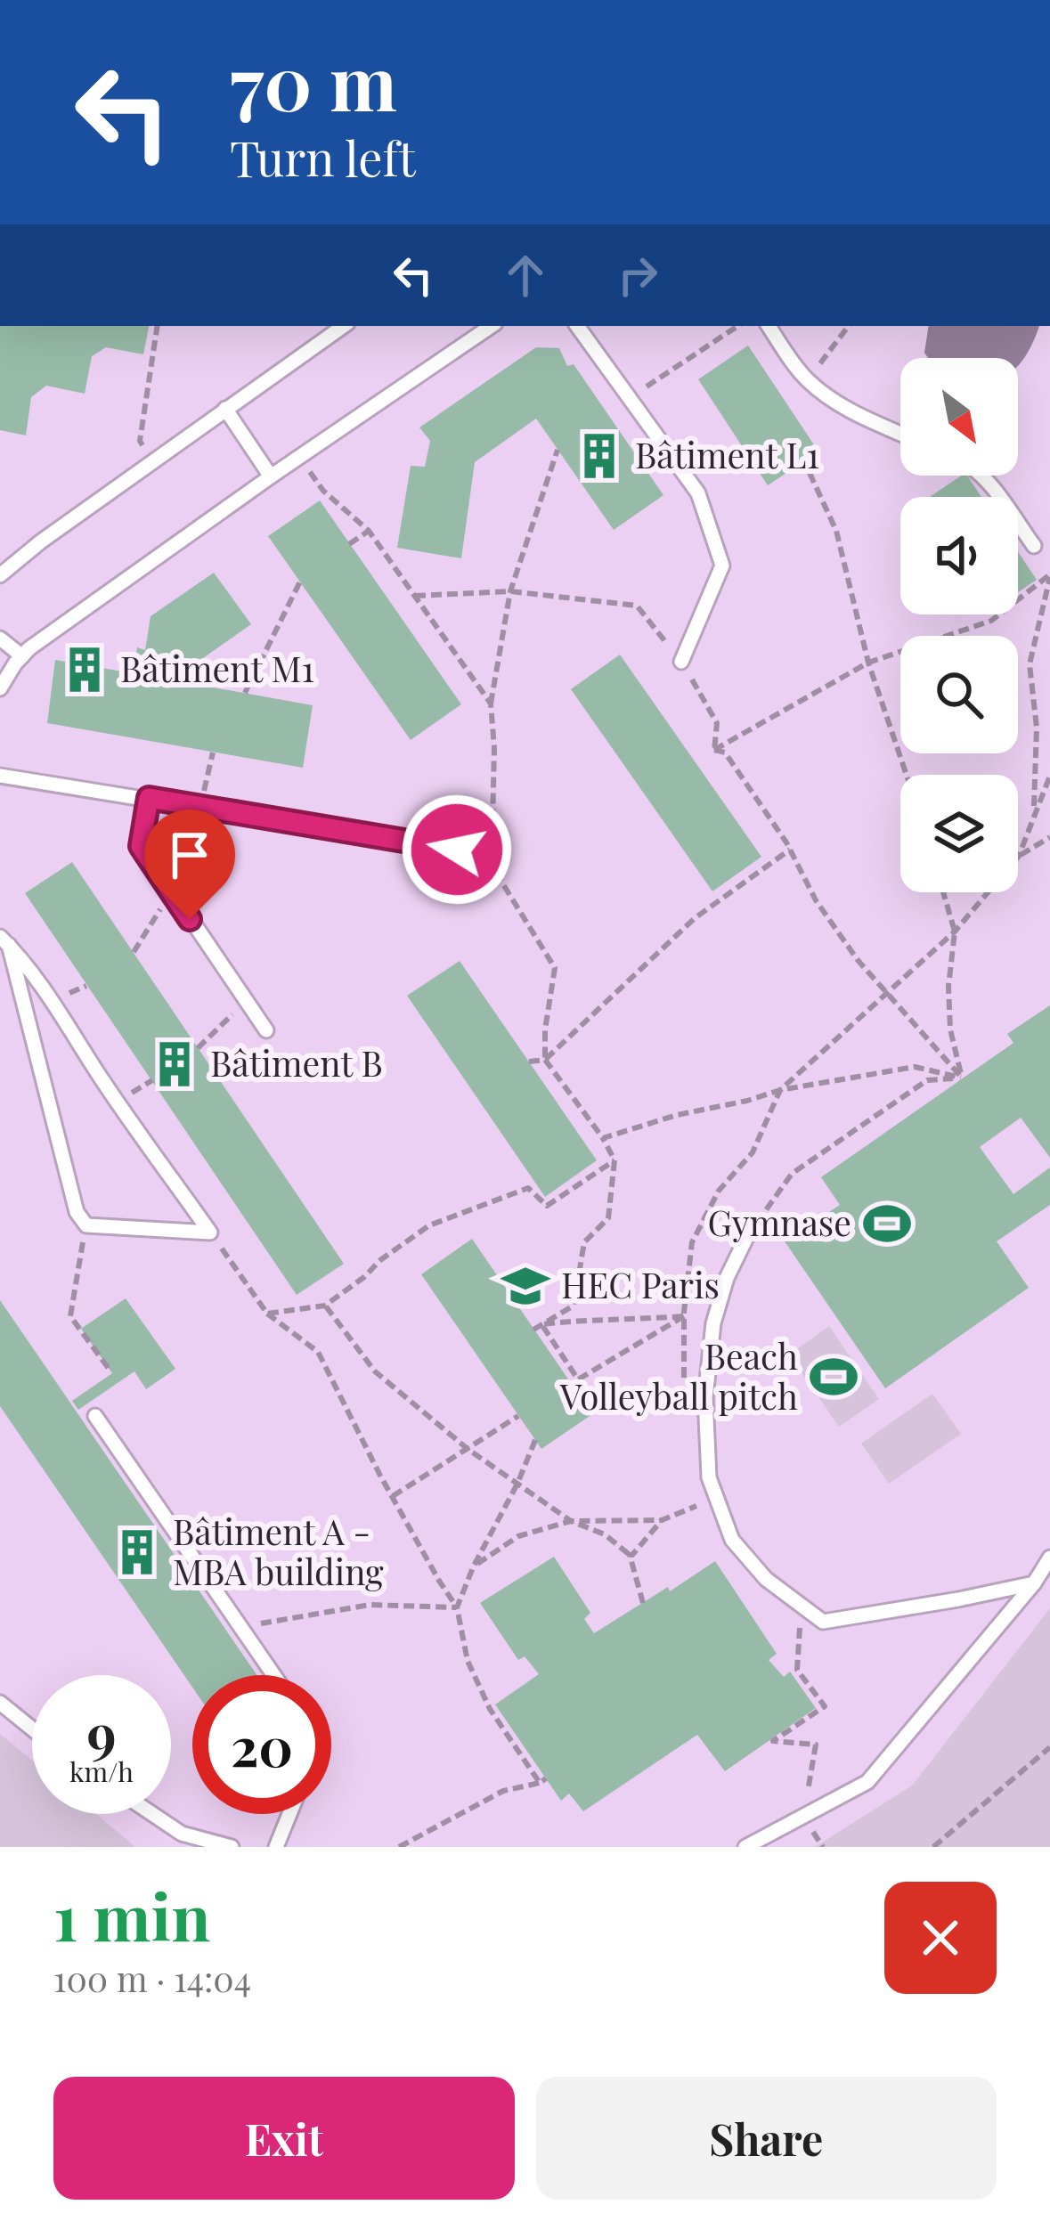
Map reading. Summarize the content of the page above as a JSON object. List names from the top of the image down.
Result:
{
  "places": {
    "building": [
      "Bâtiment L1",
      "Bâtiment M1",
      "Bâtiment B",
      "Bâtiment A - MBA building"
    ],
    "sports": ["Gymnase", "Beach Volleyball pitch"],
    "school or university": ["HEC Paris"]
  },
  "north": "bottom right",
  "page": {
    "turn": ["70 m", "Turn left"],
    "speed": "9 km/h",
    "limit": "20",
    "heading": ["1 min", "100 m · 14:04"],
    "buttons": ["Exit", "Share"]
  }
}
